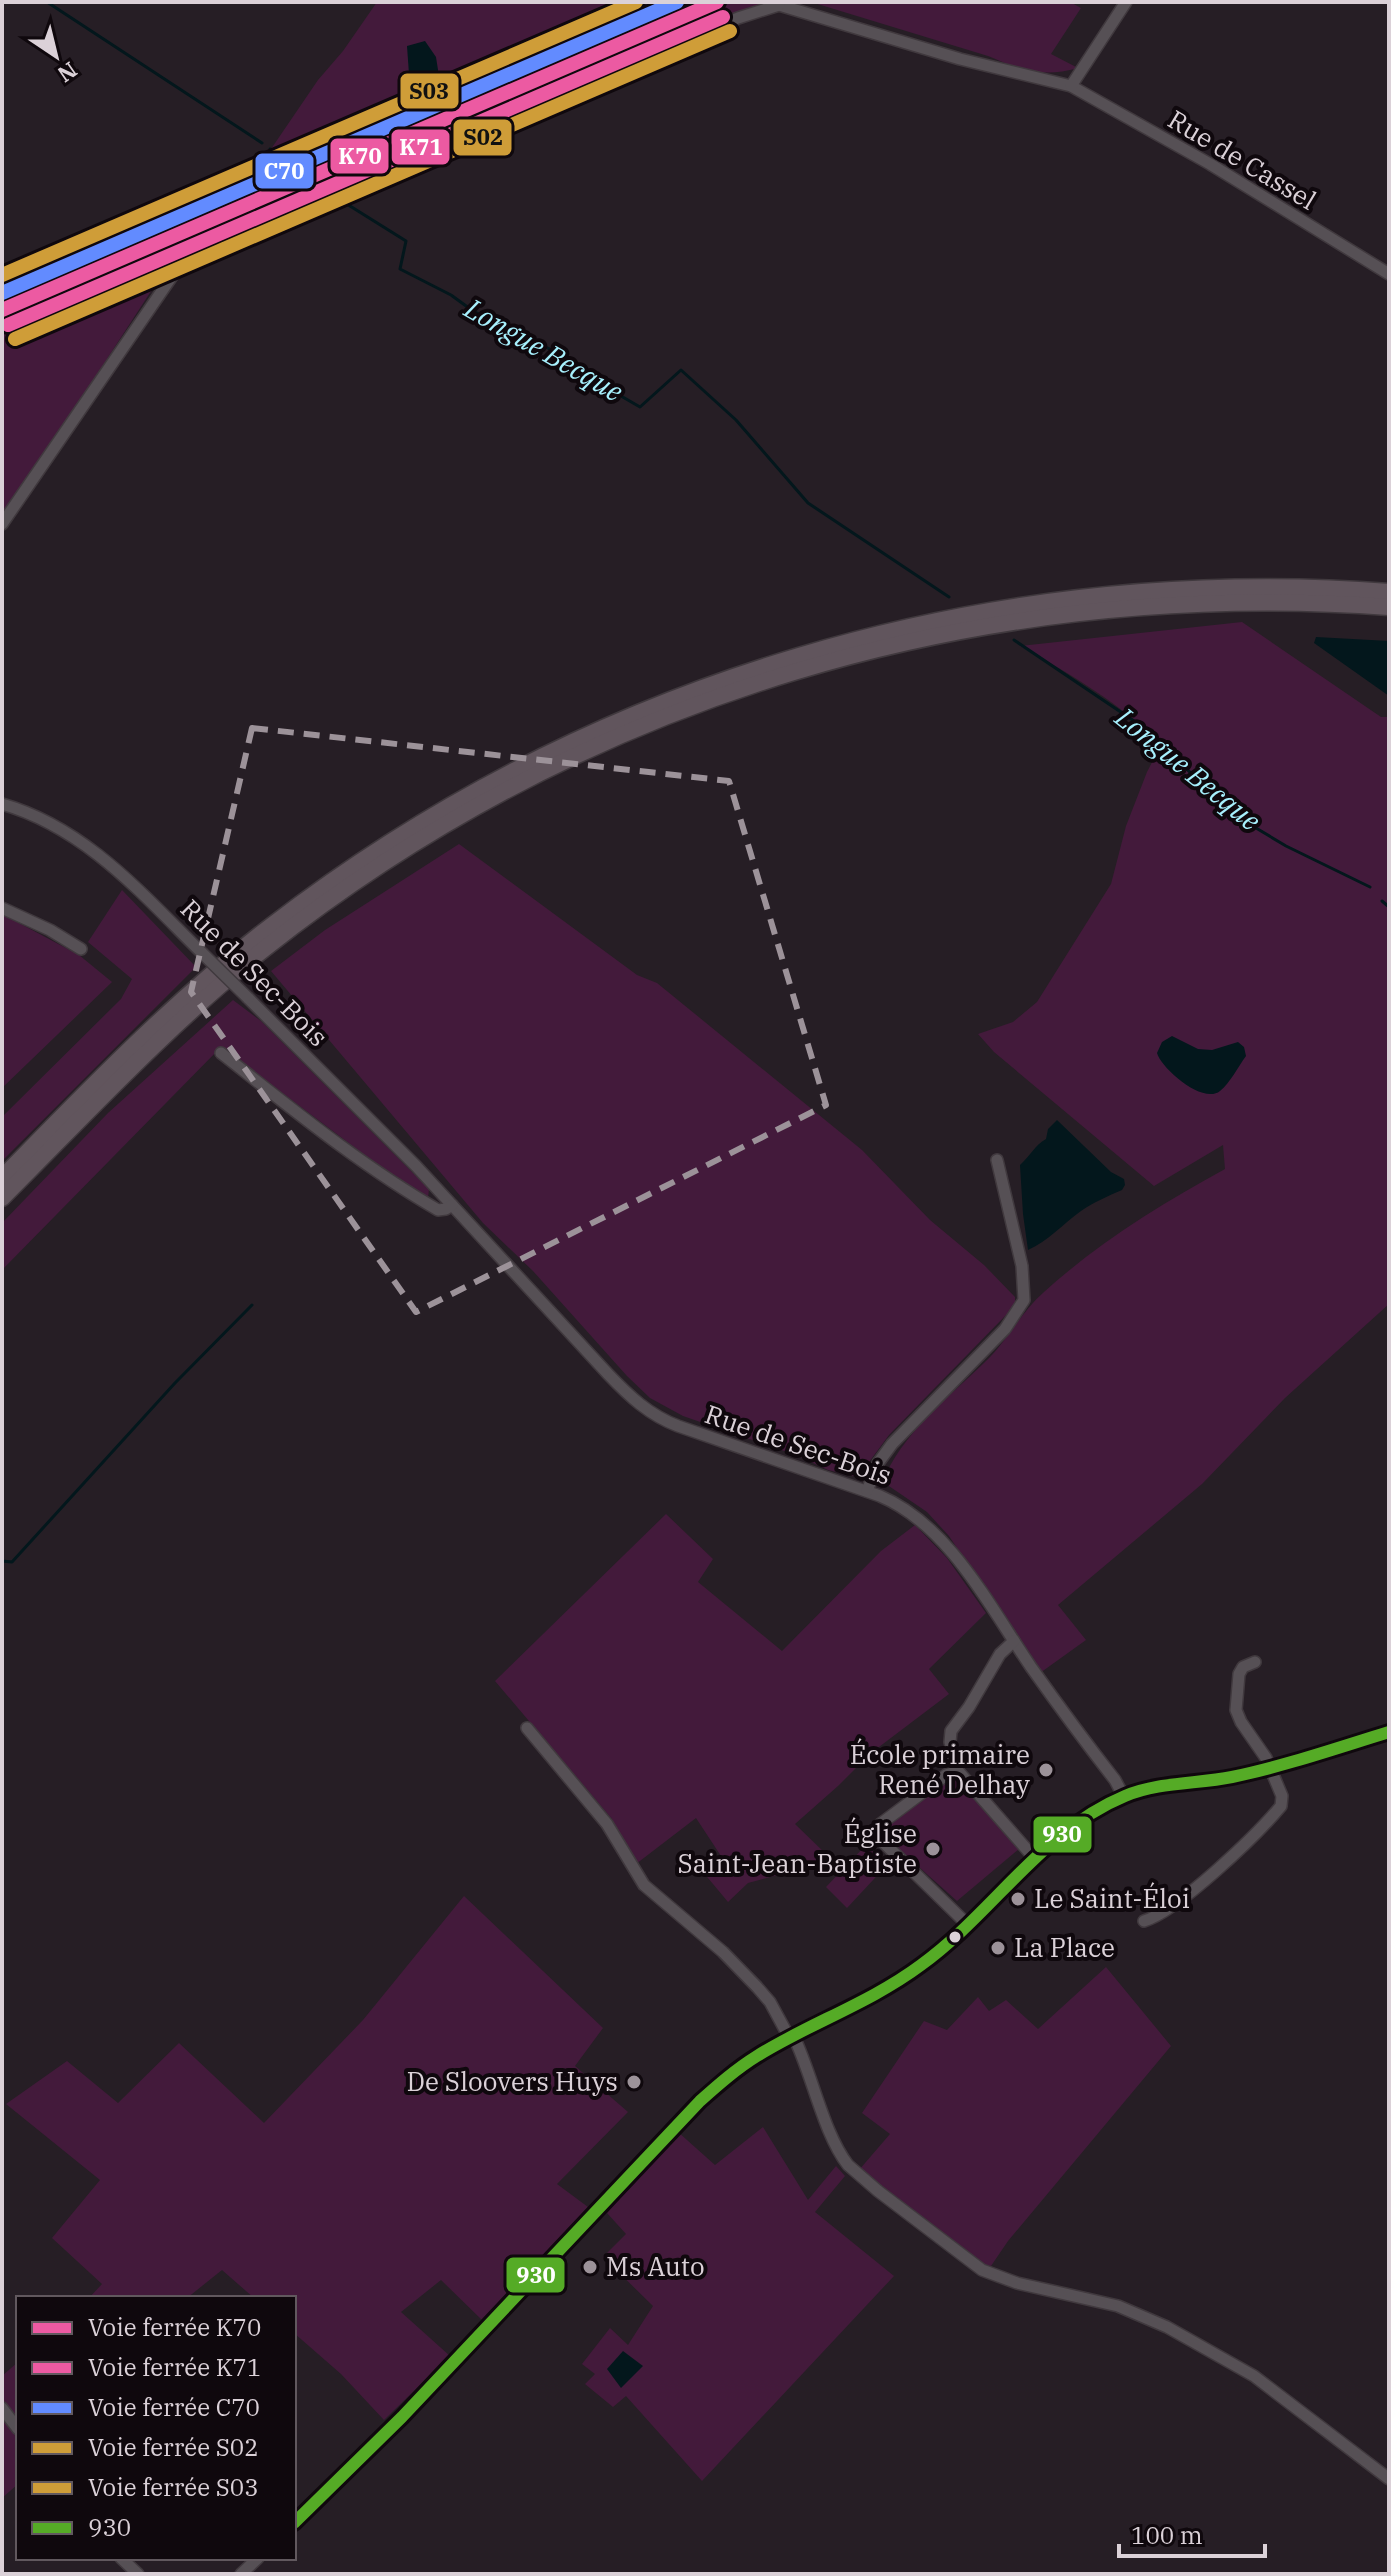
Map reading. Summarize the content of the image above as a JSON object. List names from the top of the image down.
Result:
{
  "streets": {
    "street": ["Rue de Cassel", "Rue de Sec-Bois"]
  },
  "water": ["Longue Becque"],
  "places": [
    "École primaire René Delhay",
    "Église Saint-Jean-Baptiste",
    "Le Saint-Éloi",
    "La Place",
    "De Sloovers Huys",
    "Ms Auto"
  ],
  "lines": [
    "rail line K70",
    "rail line C70",
    "rail line S03",
    "rail line K71",
    "rail line S02",
    "transit line 930"
  ],
  "legend": [
    "Voie ferrée K70",
    "Voie ferrée K71",
    "Voie ferrée C70",
    "Voie ferrée S02",
    "Voie ferrée S03",
    "930"
  ],
  "scale_bar": "100 m",
  "north": "bottom right"
}
